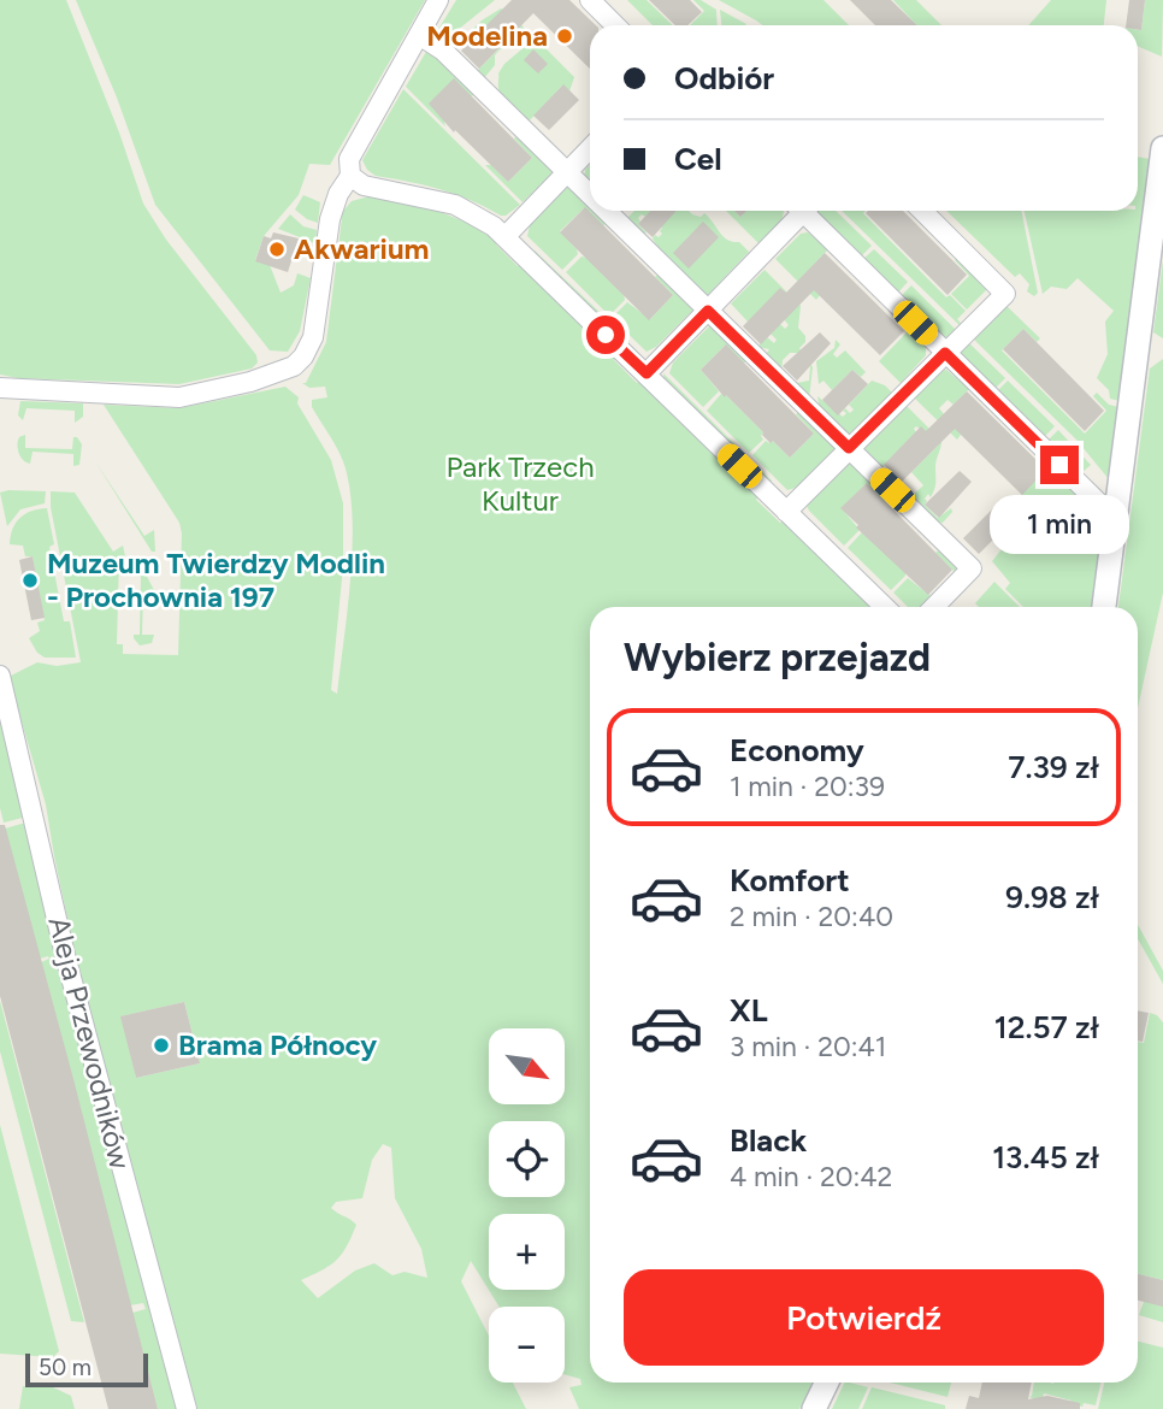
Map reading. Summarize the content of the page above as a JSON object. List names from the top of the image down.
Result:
{
  "streets": {
    "street": ["Aleja Przewodników"]
  },
  "parks": ["Park Trzech Kultur"],
  "places": [
    "Modelina",
    "Akwarium",
    "Muzeum Twierdzy Modlin - Prochownia 197",
    "Brama Północy"
  ],
  "scale_bar": "50 m",
  "north": "bottom right",
  "page": {
    "banner": ["Odbiór", "Cel"],
    "bubble": "1 min",
    "heading": "Wybierz przejazd",
    "list": [
      {
        "name": "Economy",
        "note": "1 min · 20:39",
        "value": "7.39 zł"
      },
      {
        "name": "Komfort",
        "note": "2 min · 20:40",
        "value": "9.98 zł"
      },
      {
        "name": "XL",
        "note": "3 min · 20:41",
        "value": "12.57 zł"
      },
      {
        "name": "Black",
        "note": "4 min · 20:42",
        "value": "13.45 zł"
      }
    ],
    "map_buttons": ["+", "−"],
    "buttons": "Potwierdź",
    "scale": "50 m"
  }
}
